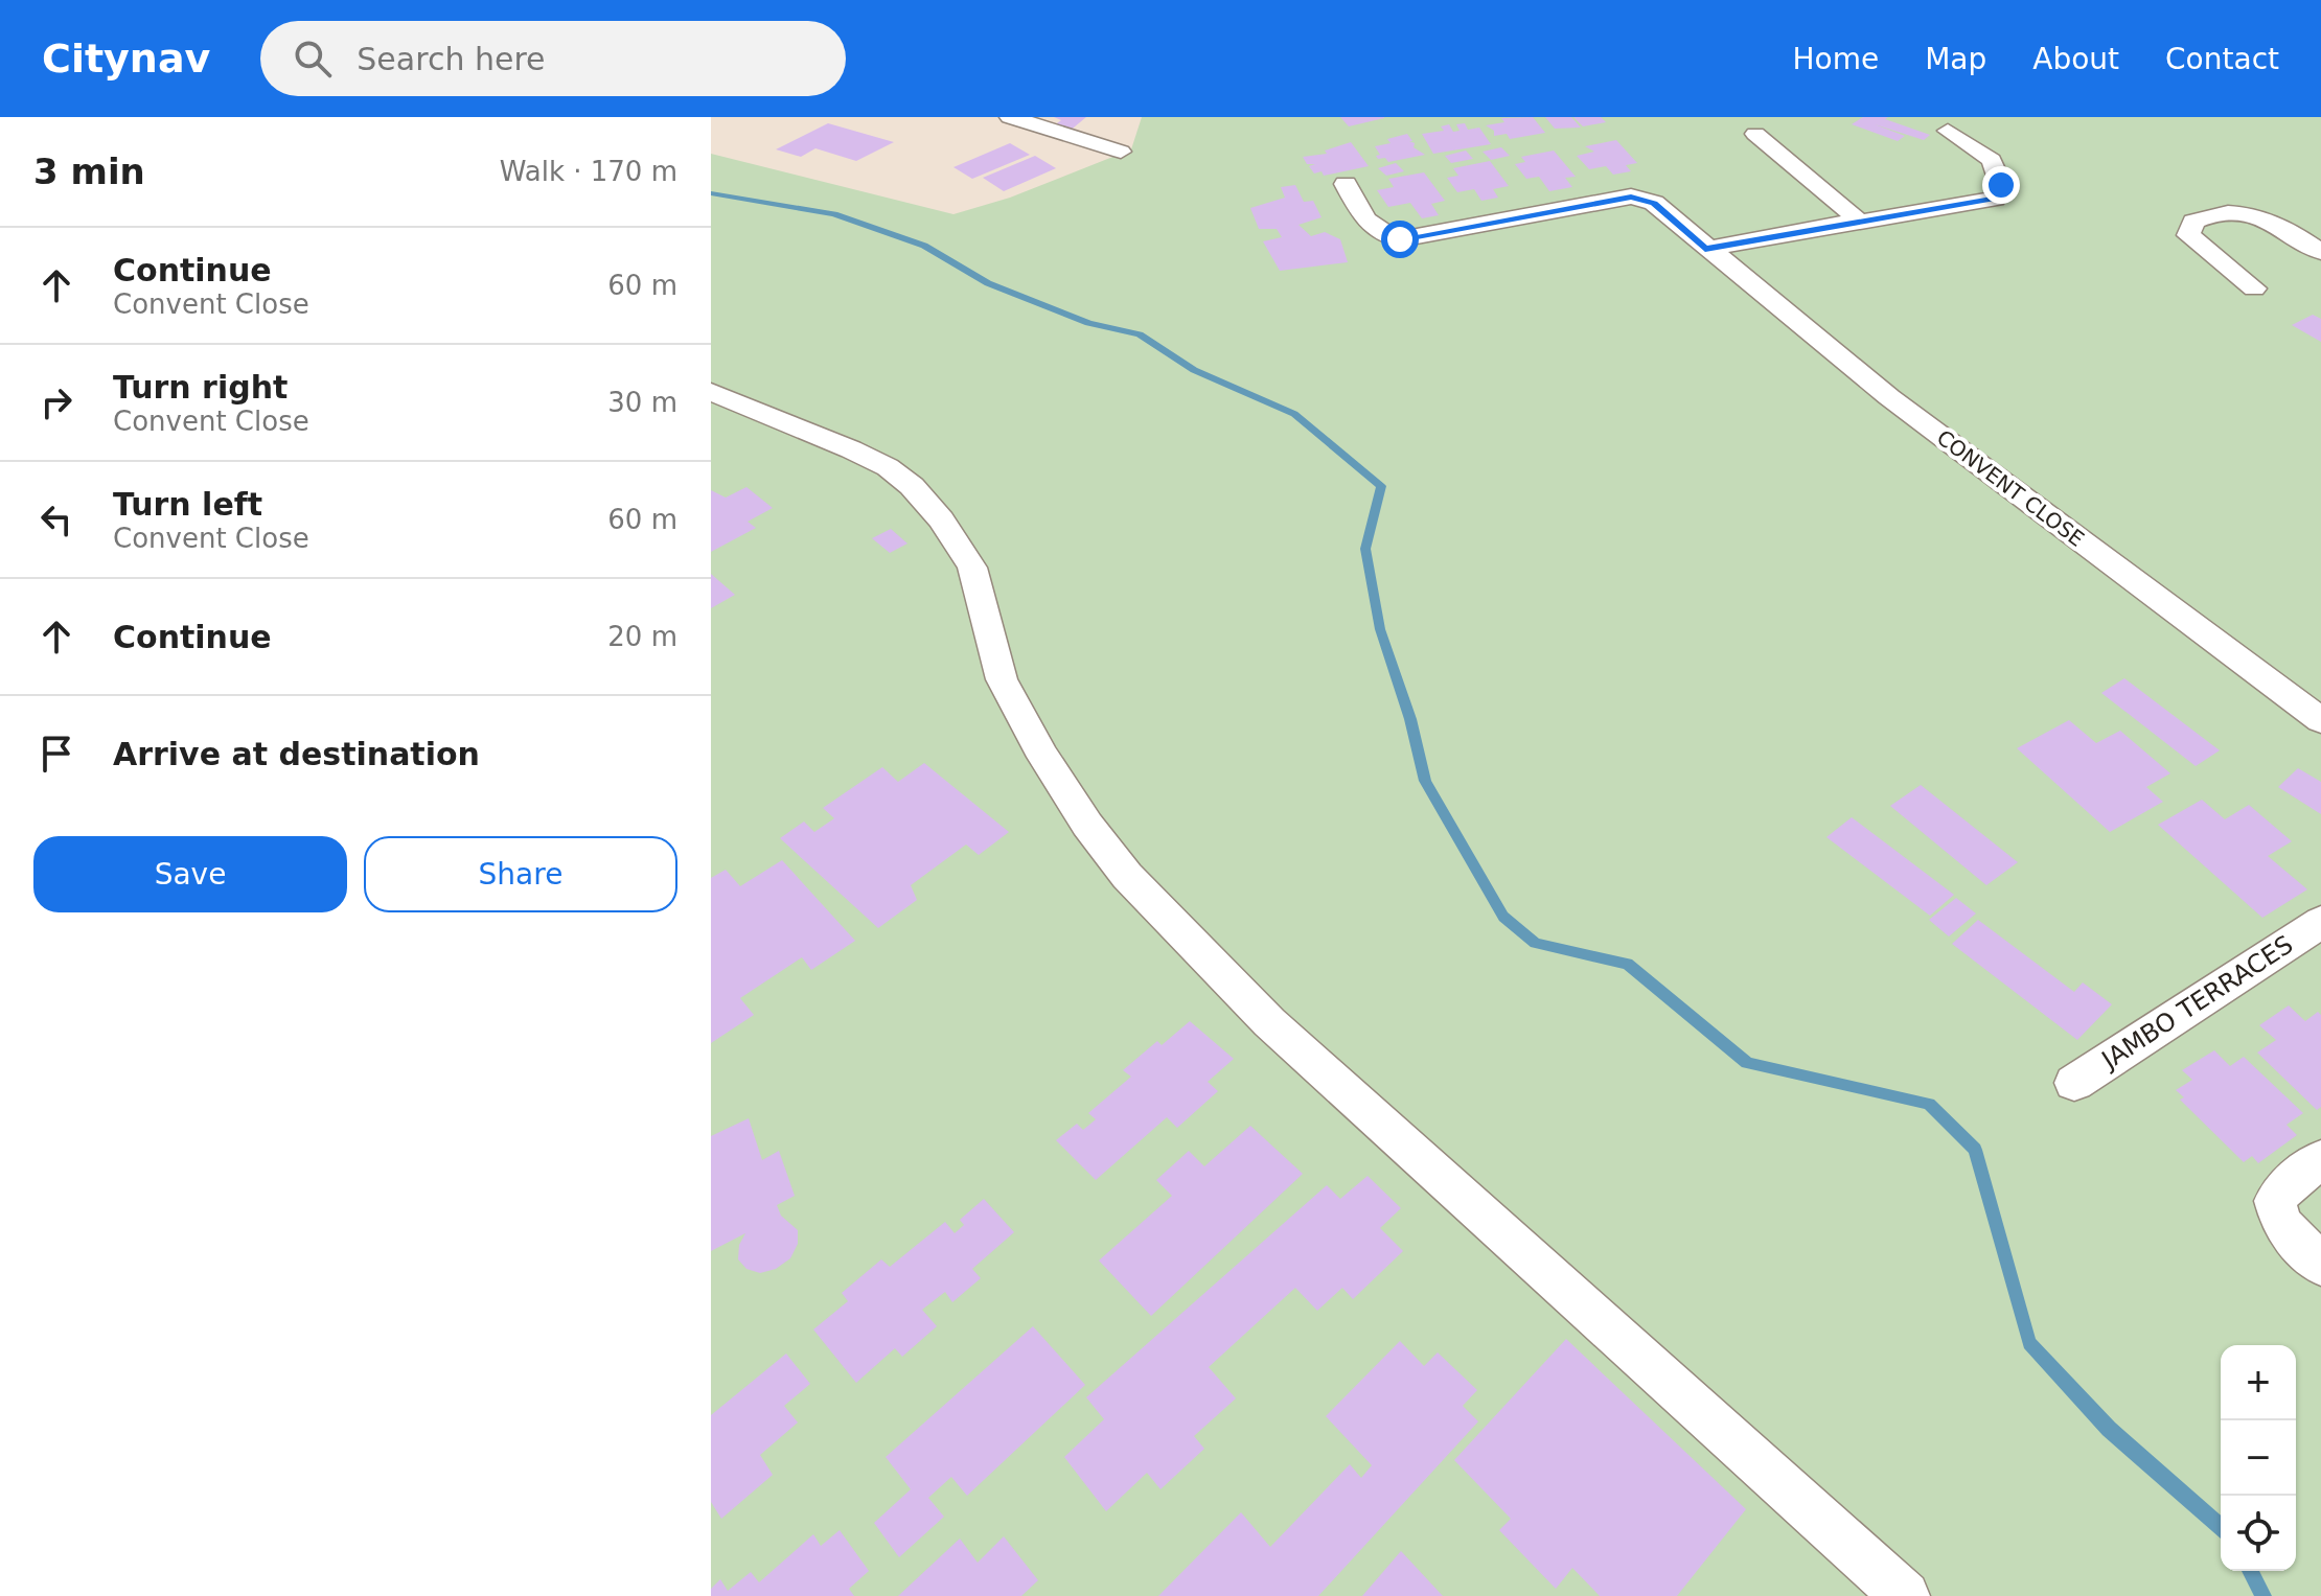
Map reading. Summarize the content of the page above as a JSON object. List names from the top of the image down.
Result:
{
  "streets": {
    "street": ["CONVENT CLOSE", "JAMBO TERRACES"]
  },
  "page": {
    "header": "Citynav",
    "search": "Search here",
    "nav": [
      "Home",
      "Map",
      "About",
      "Contact"
    ],
    "heading": ["3 min", "Walk · 170 m"],
    "list": [
      ["Continue", "Convent Close", "60 m"],
      ["Turn right", "Convent Close", "30 m"],
      ["Turn left", "Convent Close", "60 m"],
      ["Continue", "20 m"],
      "Arrive at destination"
    ],
    "buttons": ["Save", "Share"],
    "map_buttons": ["+", "−"]
  }
}
